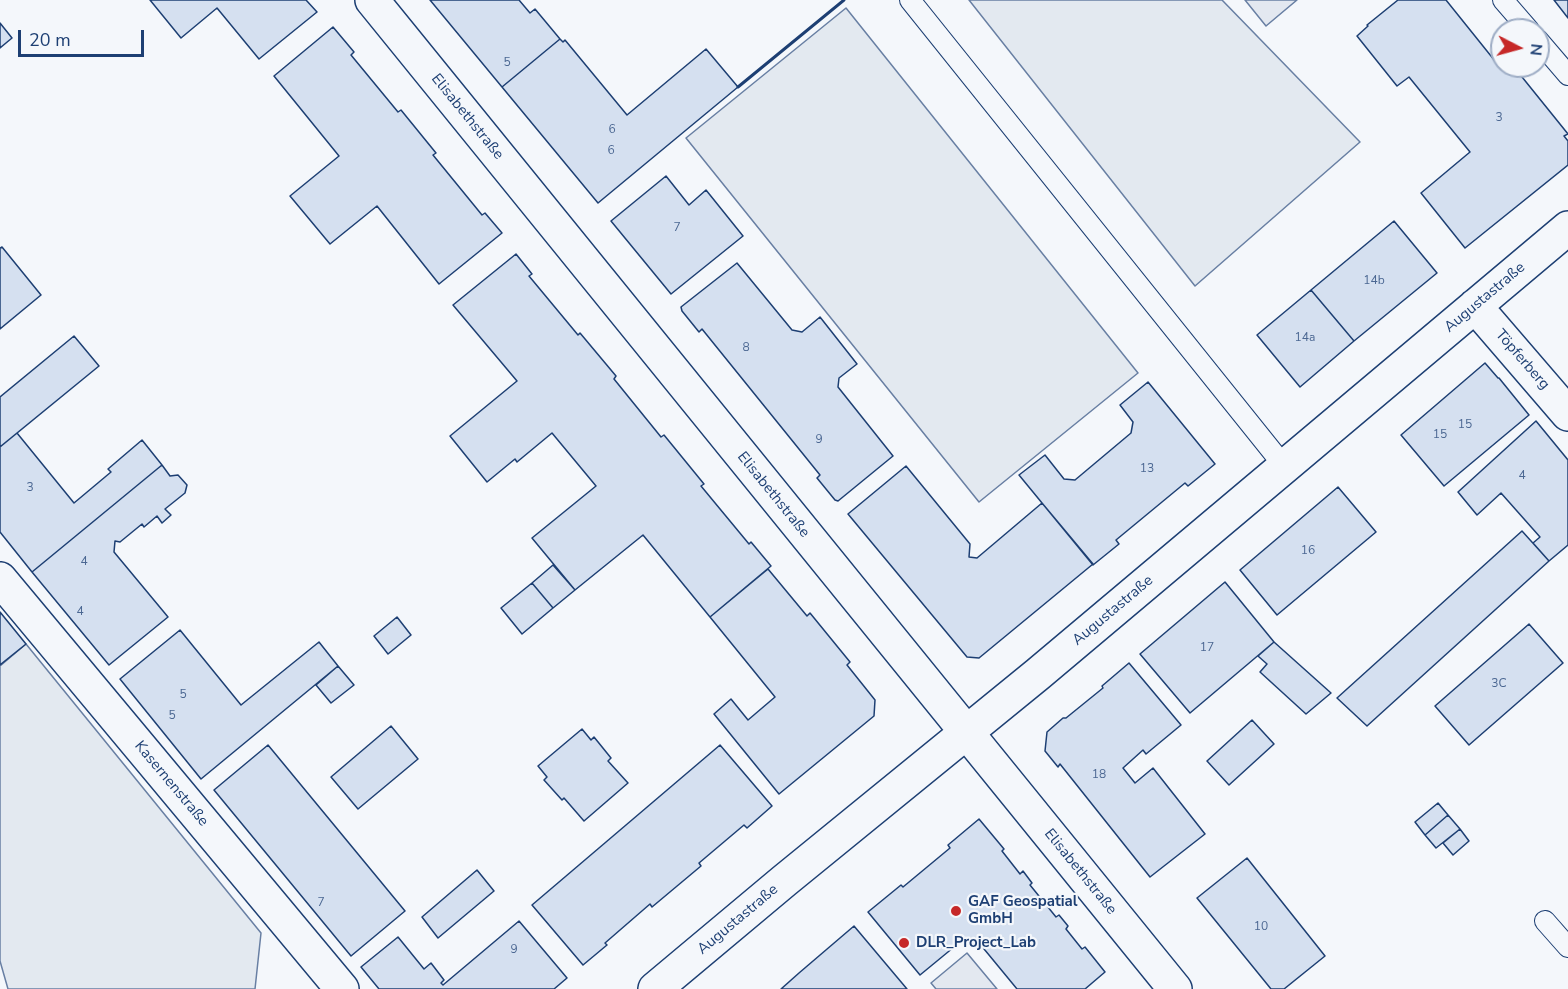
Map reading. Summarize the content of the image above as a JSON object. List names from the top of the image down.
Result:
{
  "streets": {
    "street": [
      "Elisabethstraße",
      "Augustastraße",
      "Töpferberg",
      "Kasernenstraße"
    ]
  },
  "crossings": [
    ["Elisabethstraße", "Augustastraße"],
    ["Augustastraße", "Töpferberg"]
  ],
  "places": ["GAF Geospatial GmbH", "DLR_Project_Lab"],
  "house_numbers": [
    "5",
    "3",
    "6",
    "6",
    "7",
    "14b",
    "14a",
    "8",
    "15",
    "15",
    "9",
    "13",
    "4",
    "3",
    "16",
    "4",
    "4",
    "17",
    "3C",
    "5",
    "5",
    "18",
    "7",
    "10",
    "9"
  ],
  "scale_bar": "20 m",
  "north": "right"
}
